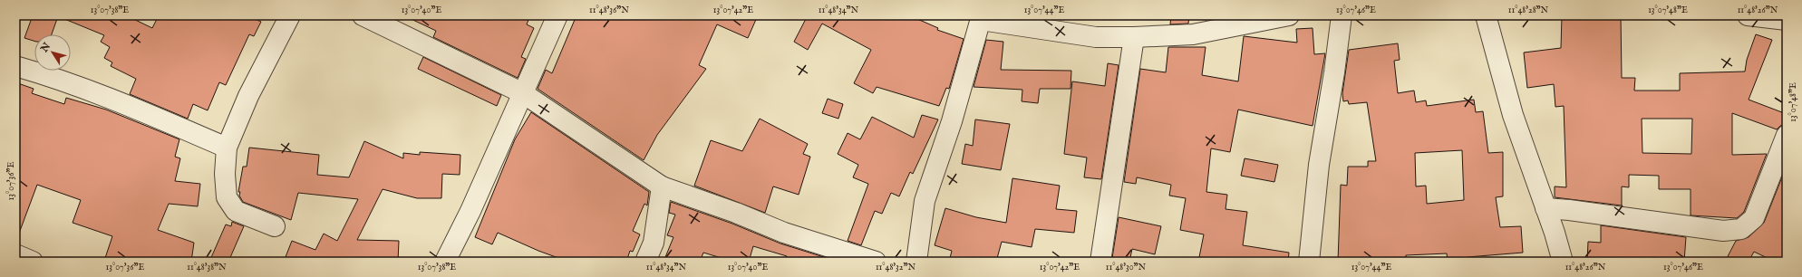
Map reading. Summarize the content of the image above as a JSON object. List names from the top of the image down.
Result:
{
  "north": "top left",
  "coordinates": [
    "13°07'38\"E",
    "13°07'40\"E",
    "11°48'36\"N",
    "13°07'42\"E",
    "11°48'34\"N",
    "13°07'44\"E",
    "13°07'46\"E",
    "11°48'28\"N",
    "13°07'48\"E",
    "11°48'26\"N",
    "13°07'36\"E",
    "11°48'38\"N",
    "11°48'32\"N",
    "11°48'30\"N"
  ]
}
